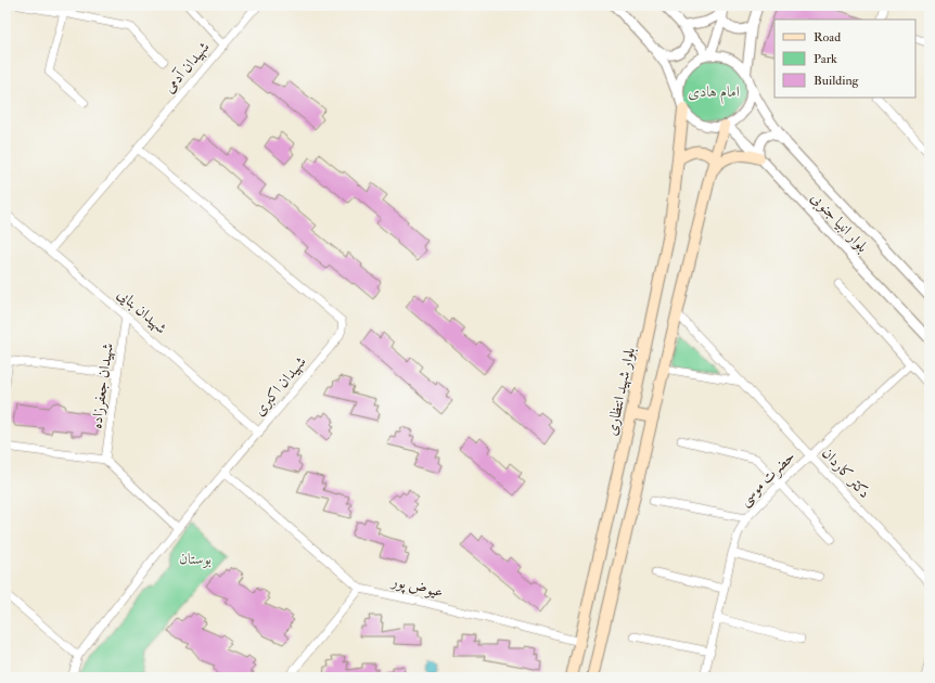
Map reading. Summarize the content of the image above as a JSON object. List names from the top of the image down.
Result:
{
  "streets": {
    "main road": ["بلوار شهید انتظاری"],
    "street": [
      "شهیدان آدمی",
      "بلوار انبیا جنوبی",
      "شهیدان بنایی",
      "شهیدان جعفرزاده",
      "شهیدان اکبری",
      "دکتر کاردان",
      "حضرت موسی",
      "عیوض پور"
    ]
  },
  "crossings": [
    ["شهیدان آدمی", "شهیدان بنایی"],
    ["شهیدان آدمی", "شهیدان اکبری"],
    ["بلوار انبیا جنوبی", "بلوار شهید انتظاری"],
    ["شهیدان بنایی", "شهیدان جعفرزاده"],
    ["شهیدان بنایی", "شهیدان اکبری"],
    ["بلوار شهید انتظاری", "عیوض پور"],
    ["دکتر کاردان", "حضرت موسی"]
  ],
  "parks": ["امام هادی", "بوستان"],
  "legend": ["Road", "Park", "Building"]
}
